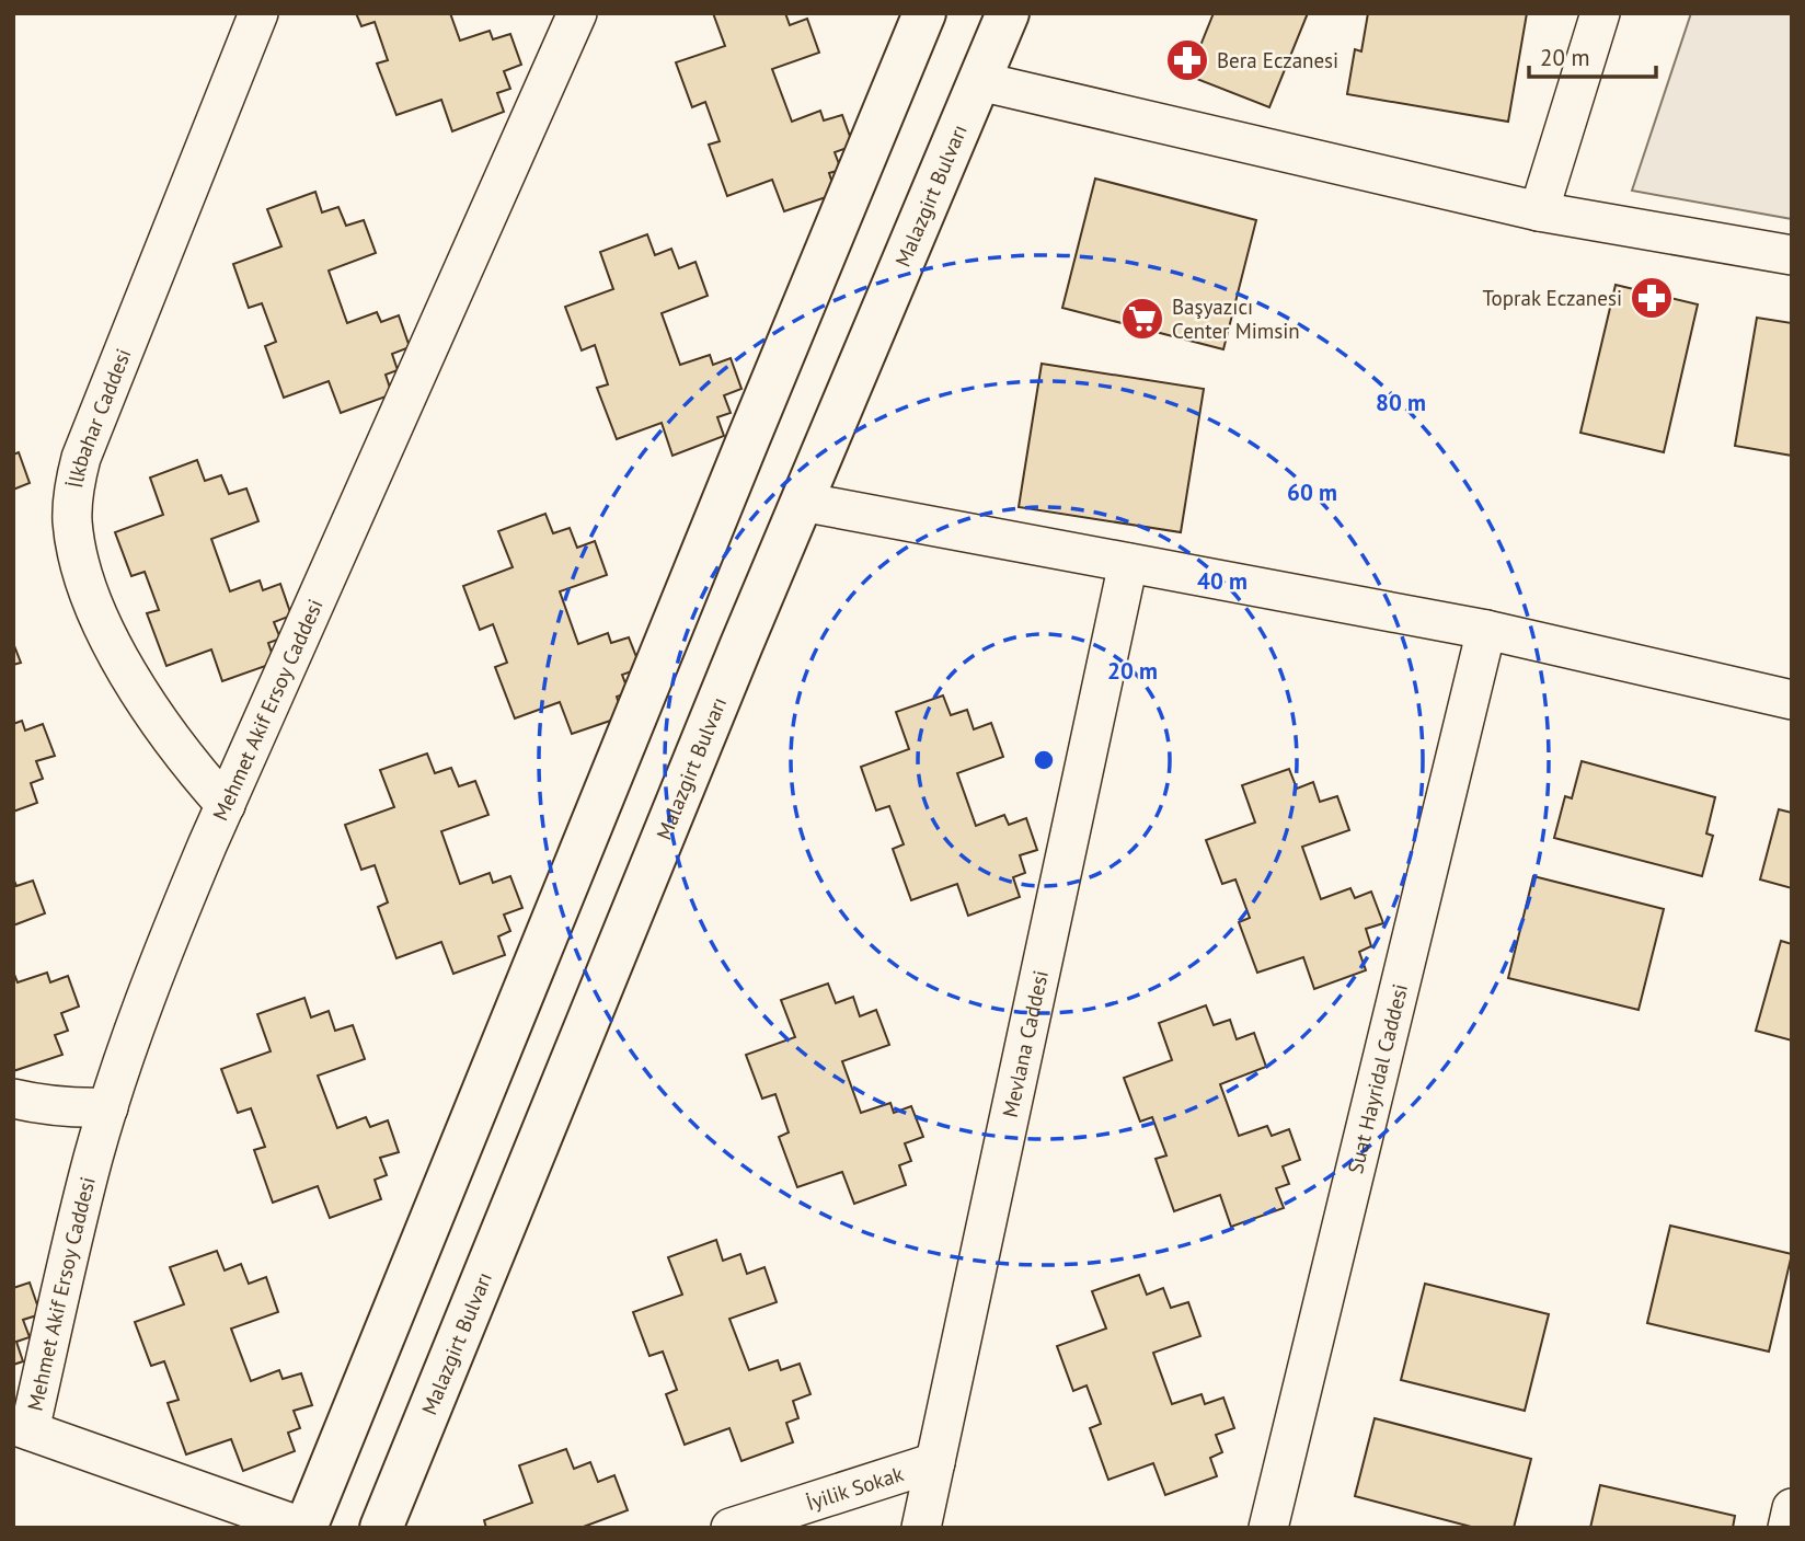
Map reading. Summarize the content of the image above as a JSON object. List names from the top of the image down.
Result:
{
  "streets": {
    "highway": ["Malazgirt Bulvarı"],
    "street": [
      "İlkbahar Caddesi",
      "Mehmet Akif Ersoy Caddesi",
      "Mevlana Caddesi",
      "Suat Hayridal Caddesi",
      "İyilik Sokak"
    ]
  },
  "crossings": [
    ["İlkbahar Caddesi", "Mehmet Akif Ersoy Caddesi"],
    ["Mevlana Caddesi", "İyilik Sokak"]
  ],
  "places": {
    "pharmacy": ["Bera Eczanesi", "Toprak Eczanesi"],
    "supermarket": ["Başyazıcı Center Mimsin"]
  },
  "scale_bar": "20 m",
  "rings": [
    "80 m",
    "60 m",
    "40 m",
    "20 m"
  ]
}
